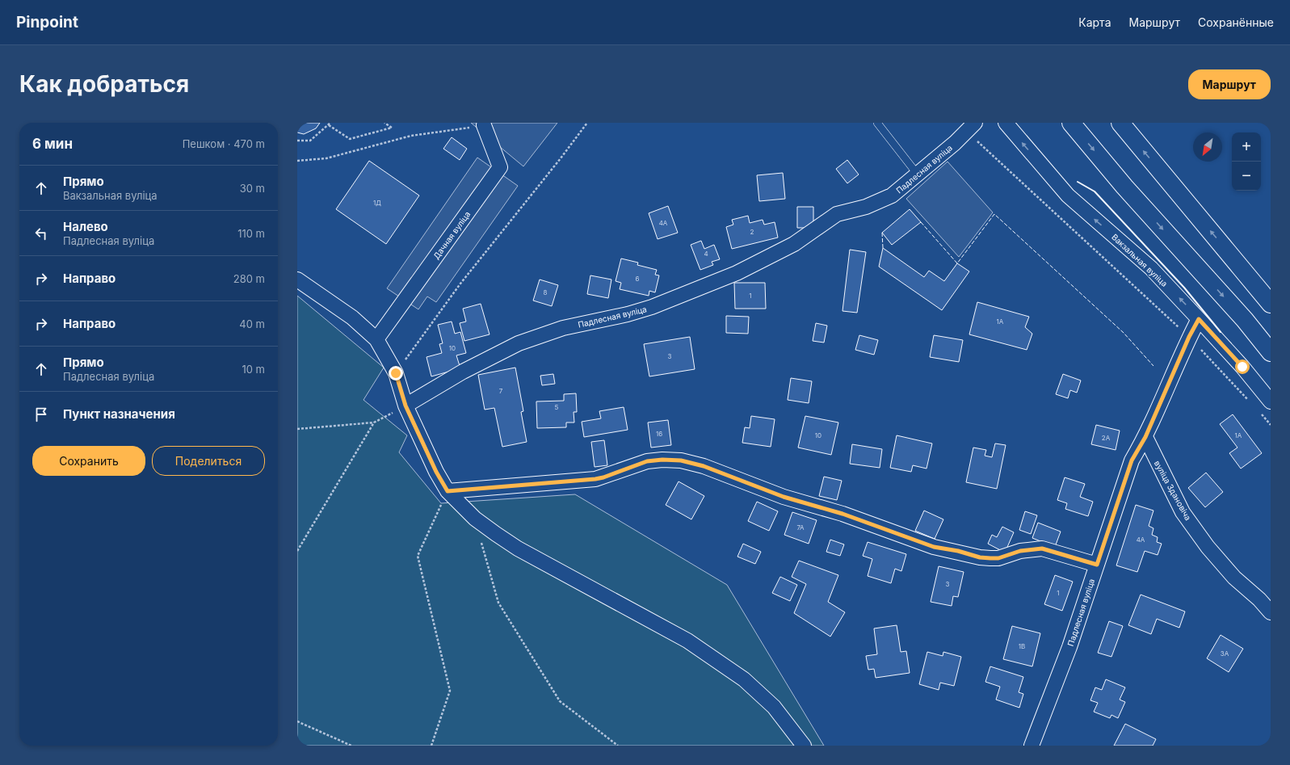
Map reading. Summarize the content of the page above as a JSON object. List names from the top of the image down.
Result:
{
  "streets": {
    "street": [
      "Падлесная вуліца",
      "Дачная вуліца",
      "Вакзальная вуліца",
      "вуліца Здановіча"
    ]
  },
  "crossings": [
    ["Падлесная вуліца", "Вакзальная вуліца"],
    ["Падлесная вуліца", "вуліца Здановіча"]
  ],
  "one_way": ["Вакзальная вуліца"],
  "house_numbers": [
    "1Д",
    "4А",
    "2",
    "4",
    "6",
    "8",
    "1",
    "1А",
    "10",
    "3",
    "7",
    "5",
    "16",
    "10",
    "1А",
    "2А",
    "7А",
    "4А",
    "3",
    "1",
    "1В",
    "3А"
  ],
  "north": "bottom left",
  "page": {
    "header": "Pinpoint",
    "nav": ["Карта", "Маршрут", "Сохранённые"],
    "buttons": [
      "Маршрут",
      ["Сохранить", "Поделиться"]
    ],
    "title": "Как добраться",
    "heading": ["6 мин", "Пешком · 470 m"],
    "map_buttons": ["+", "−"],
    "list": [
      ["Прямо", "Вакзальная вуліца", "30 m"],
      ["Налево", "Падлесная вуліца", "110 m"],
      ["Направо", "280 m"],
      ["Направо", "40 m"],
      ["Прямо", "Падлесная вуліца", "10 m"],
      "Пункт назначения"
    ]
  }
}
